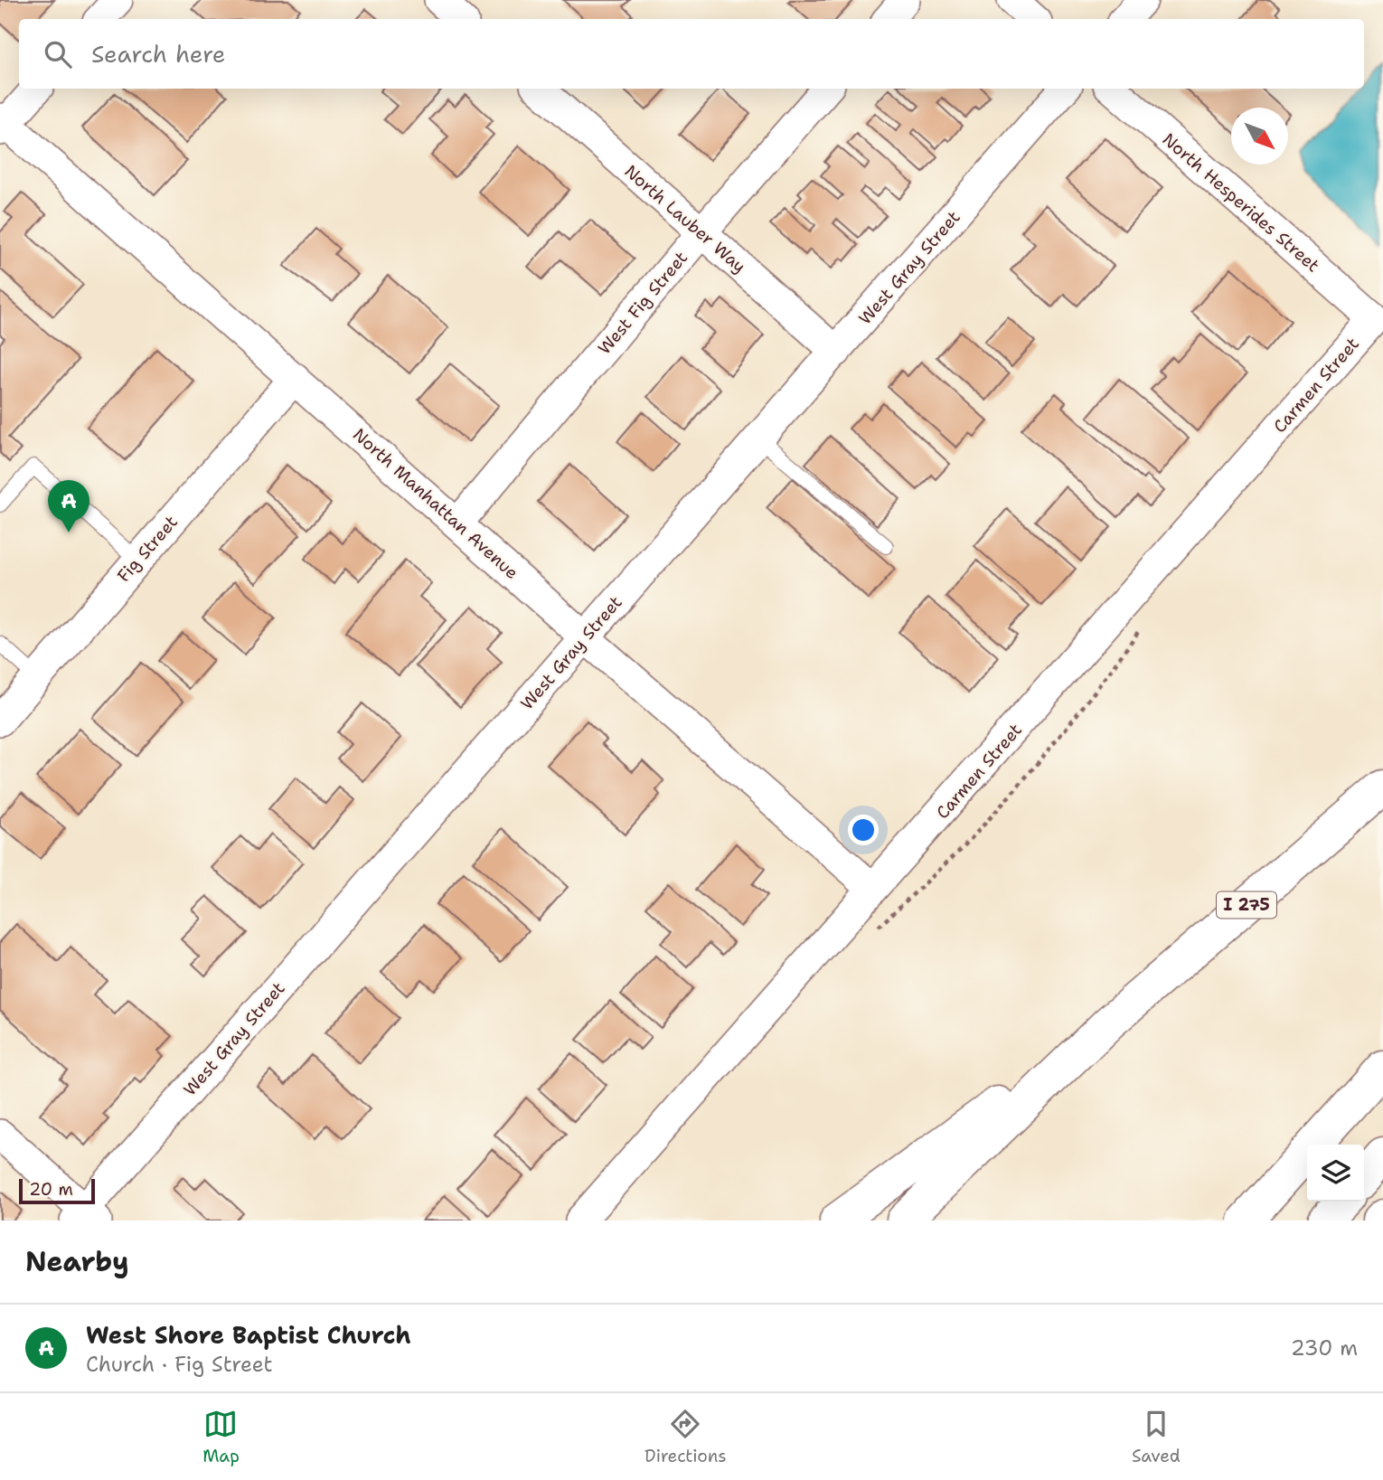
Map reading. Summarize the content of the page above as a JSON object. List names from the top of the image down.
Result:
{
  "streets": {
    "highway": ["I 275"],
    "street": [
      "North Hesperides Street",
      "North Lauber Way",
      "West Gray Street",
      "West Fig Street",
      "Carmen Street",
      "North Manhattan Avenue",
      "Fig Street"
    ]
  },
  "crossings": [
    ["North Hesperides Street", "Carmen Street"],
    ["North Lauber Way", "West Gray Street"],
    ["North Lauber Way", "West Fig Street"],
    ["West Gray Street", "North Manhattan Avenue"],
    ["West Fig Street", "North Manhattan Avenue"],
    ["Carmen Street", "North Manhattan Avenue"],
    ["North Manhattan Avenue", "Fig Street"]
  ],
  "scale_bar": "20 m",
  "north": "bottom right",
  "page": {
    "search": "Search here",
    "pins": "A",
    "scale": "20 m",
    "heading": "Nearby",
    "list": [
      {
        "mark": "A",
        "name": "West Shore Baptist Church",
        "note": "Church · Fig Street",
        "value": "230 m"
      }
    ],
    "nav": ["Map", "Directions", "Saved"]
  }
}
